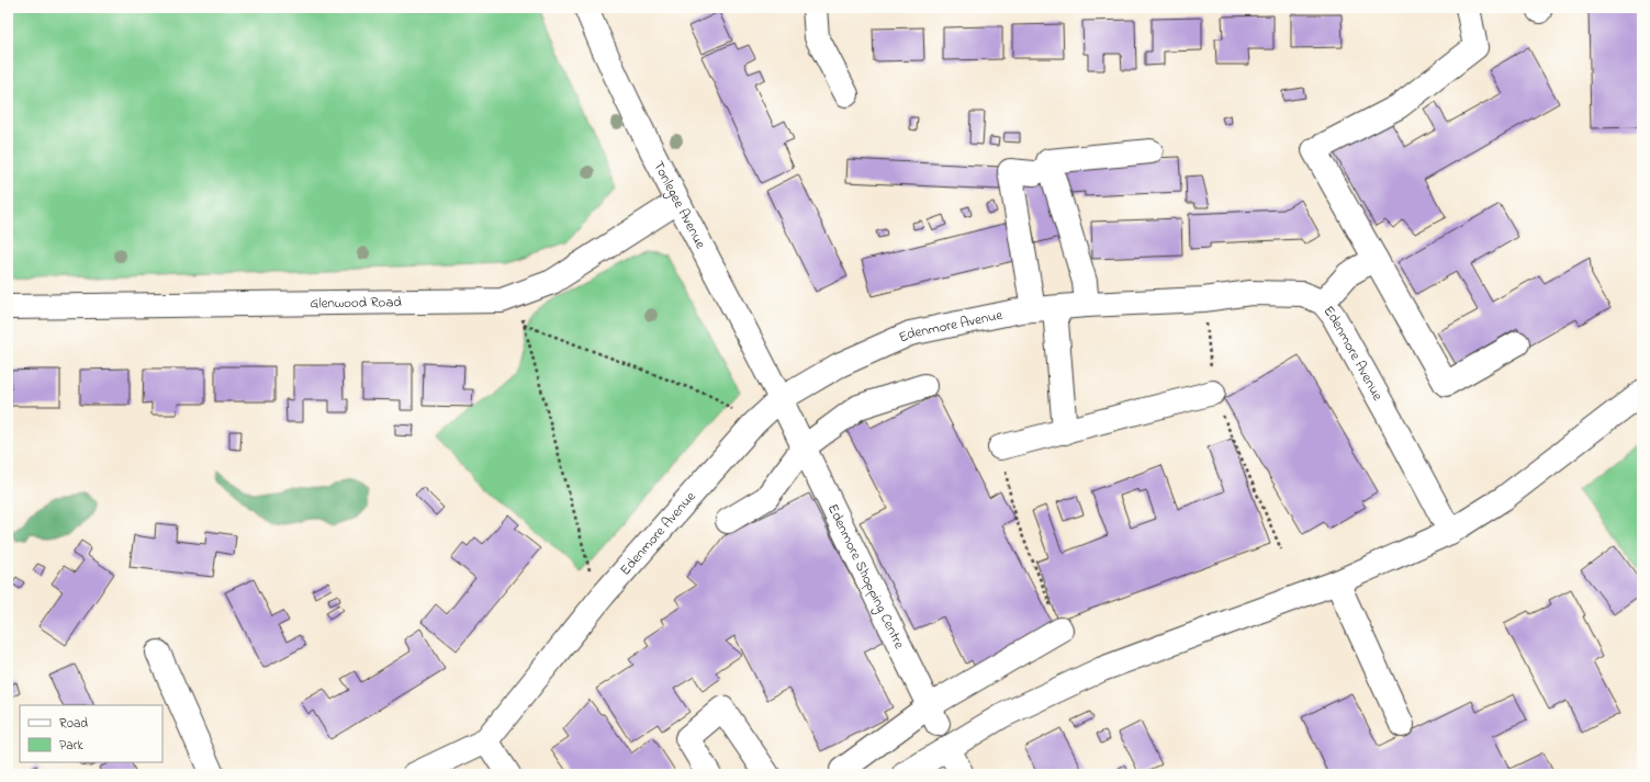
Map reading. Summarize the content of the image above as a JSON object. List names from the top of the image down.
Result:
{
  "streets": {
    "street": [
      "Tonlegee Avenue",
      "Glenwood Road",
      "Edenmore Avenue",
      "Edenmore Shopping Centre"
    ]
  },
  "crossings": [
    ["Tonlegee Avenue", "Glenwood Road"],
    ["Tonlegee Avenue", "Edenmore Avenue"],
    ["Tonlegee Avenue", "Edenmore Shopping Centre"],
    ["Edenmore Avenue", "Edenmore Shopping Centre"]
  ],
  "legend": ["Road", "Park"]
}
